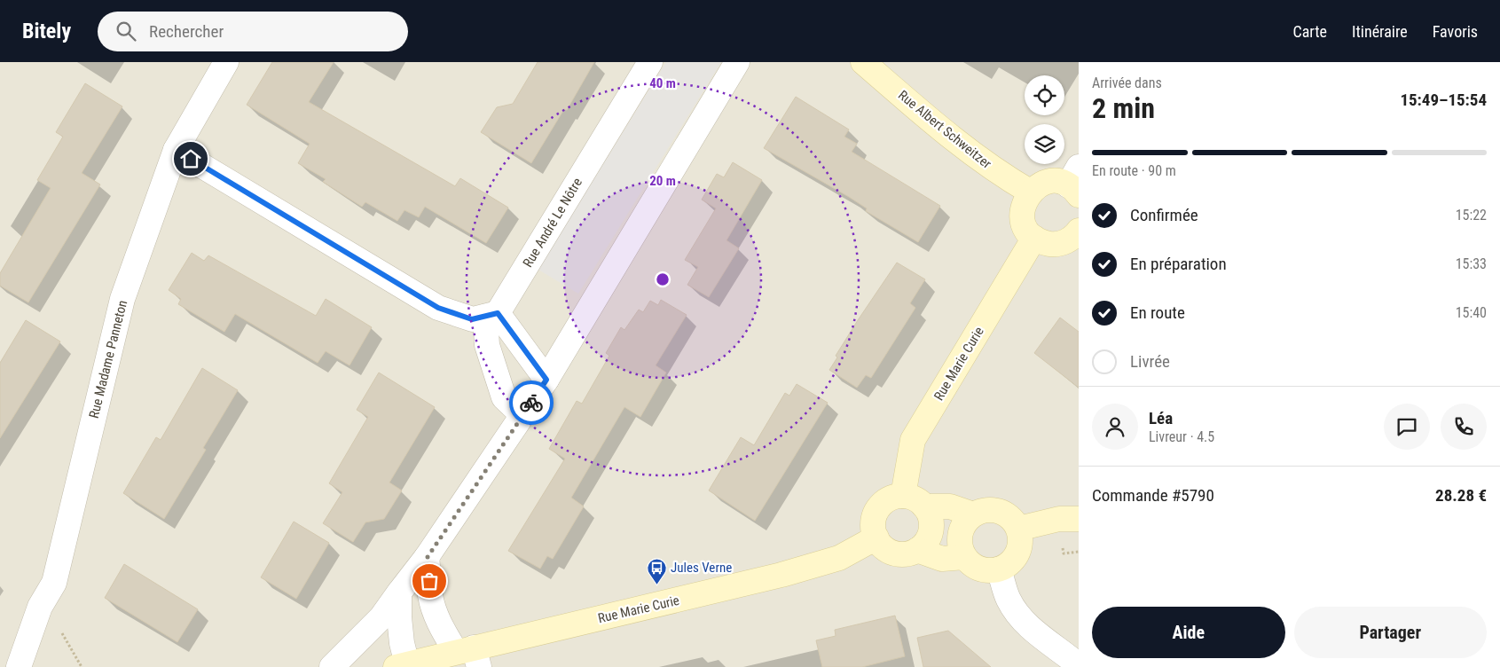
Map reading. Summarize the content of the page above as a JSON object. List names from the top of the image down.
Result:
{
  "streets": {
    "main road": ["Rue Albert Schweitzer", "Rue Marie Curie"],
    "street": ["Rue André Le Nôtre", "Rue Madame Panneton"]
  },
  "places": {
    "bus stop": ["Jules Verne"]
  },
  "page": {
    "header": "Bitely",
    "search": "Rechercher",
    "nav": ["Carte", "Itinéraire", "Favoris"],
    "heading": ["2 min", "Arrivée dans", "15:49–15:54"],
    "panel": [
      "Léa",
      "Livreur · 4.5",
      "Commande #5790",
      "28.28 €"
    ],
    "bar": "En route · 90 m",
    "list": [
      ["Confirmée", "15:22"],
      ["En préparation", "15:33"],
      ["En route", "15:40"],
      "Livrée"
    ],
    "buttons": ["Aide", "Partager"]
  },
  "rings": ["40 m", "20 m"]
}
